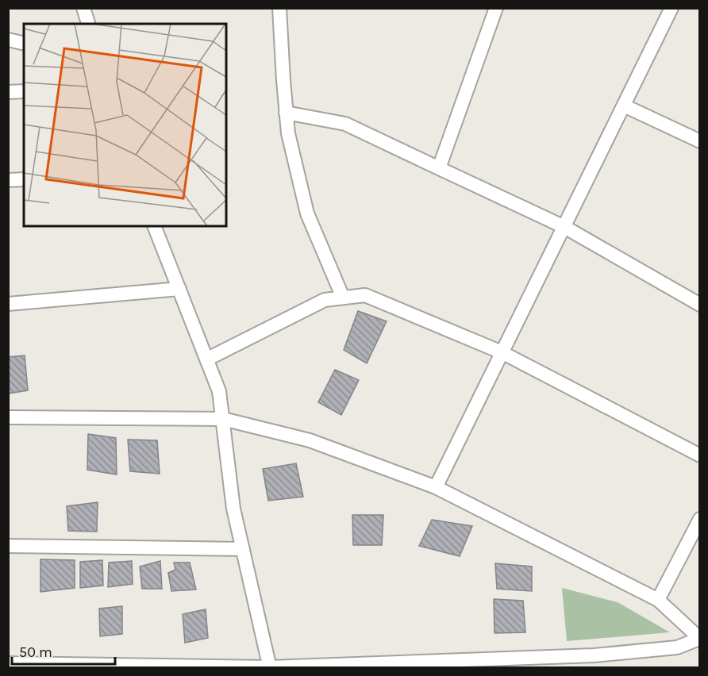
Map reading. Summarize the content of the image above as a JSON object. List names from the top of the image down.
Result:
{
  "scale_bar": "50 m"
}
